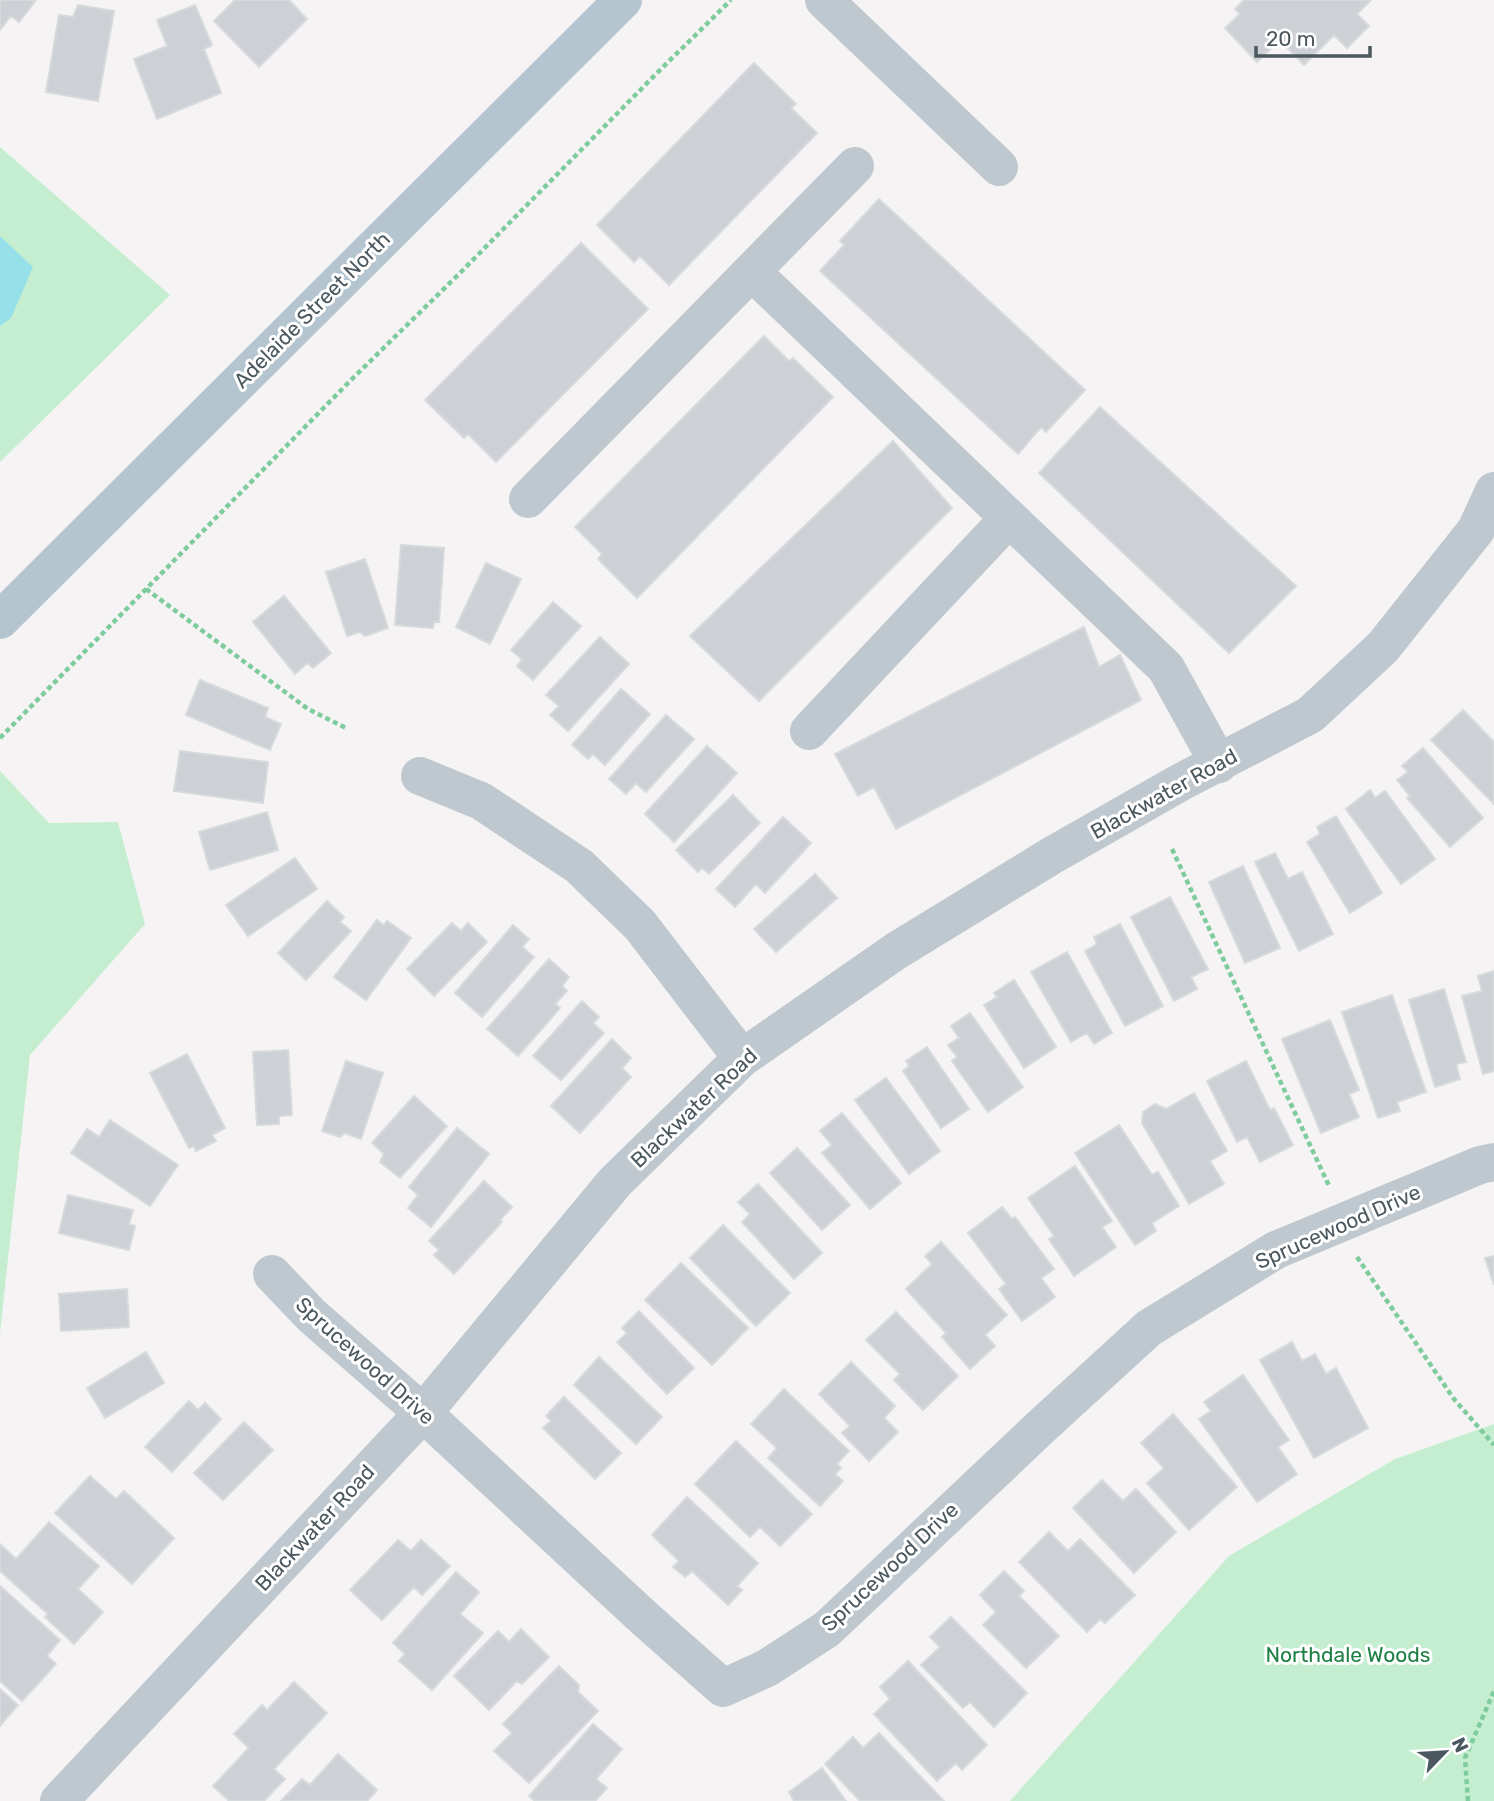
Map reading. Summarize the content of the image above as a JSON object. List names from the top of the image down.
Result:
{
  "streets": {
    "main road": ["Adelaide Street North"],
    "street": ["Blackwater Road", "Sprucewood Drive"]
  },
  "crossings": [
    ["Blackwater Road", "Sprucewood Drive"]
  ],
  "parks": ["Northdale Woods"],
  "scale_bar": "20 m",
  "north": "top right"
}
